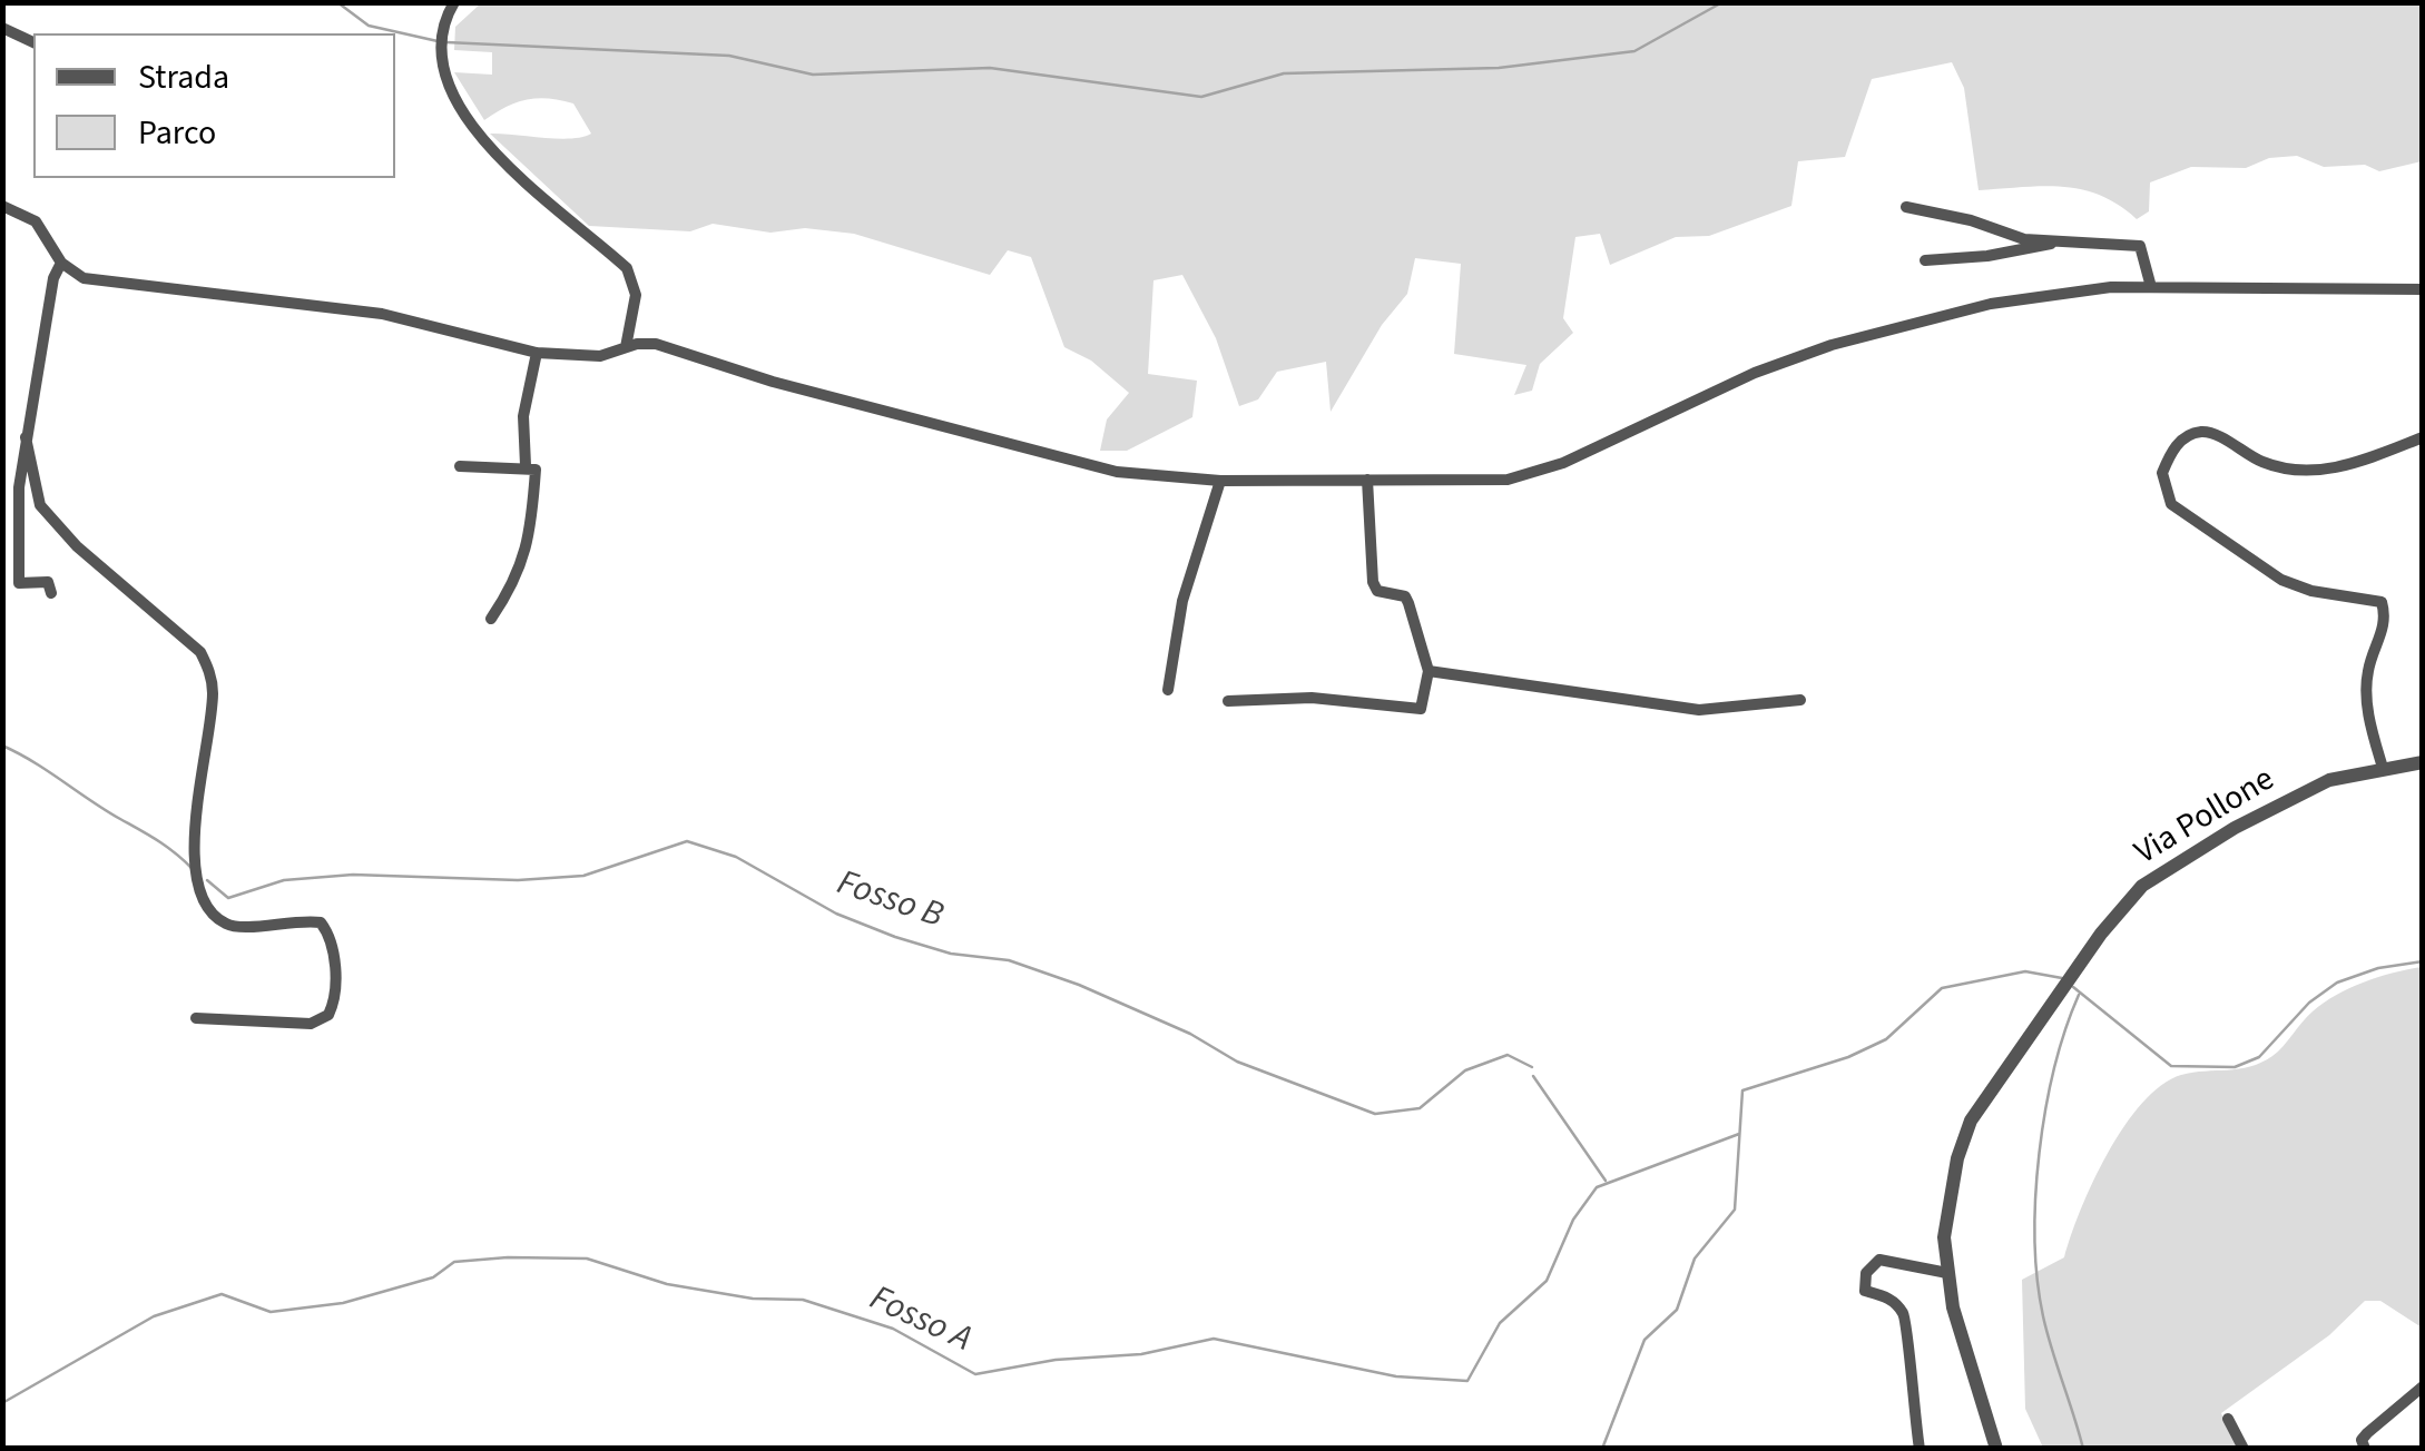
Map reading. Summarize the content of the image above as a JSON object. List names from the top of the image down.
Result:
{
  "streets": {
    "street": ["Via Pollone"]
  },
  "water": ["Fosso B", "Fosso A"],
  "legend": ["Strada", "Parco"]
}
